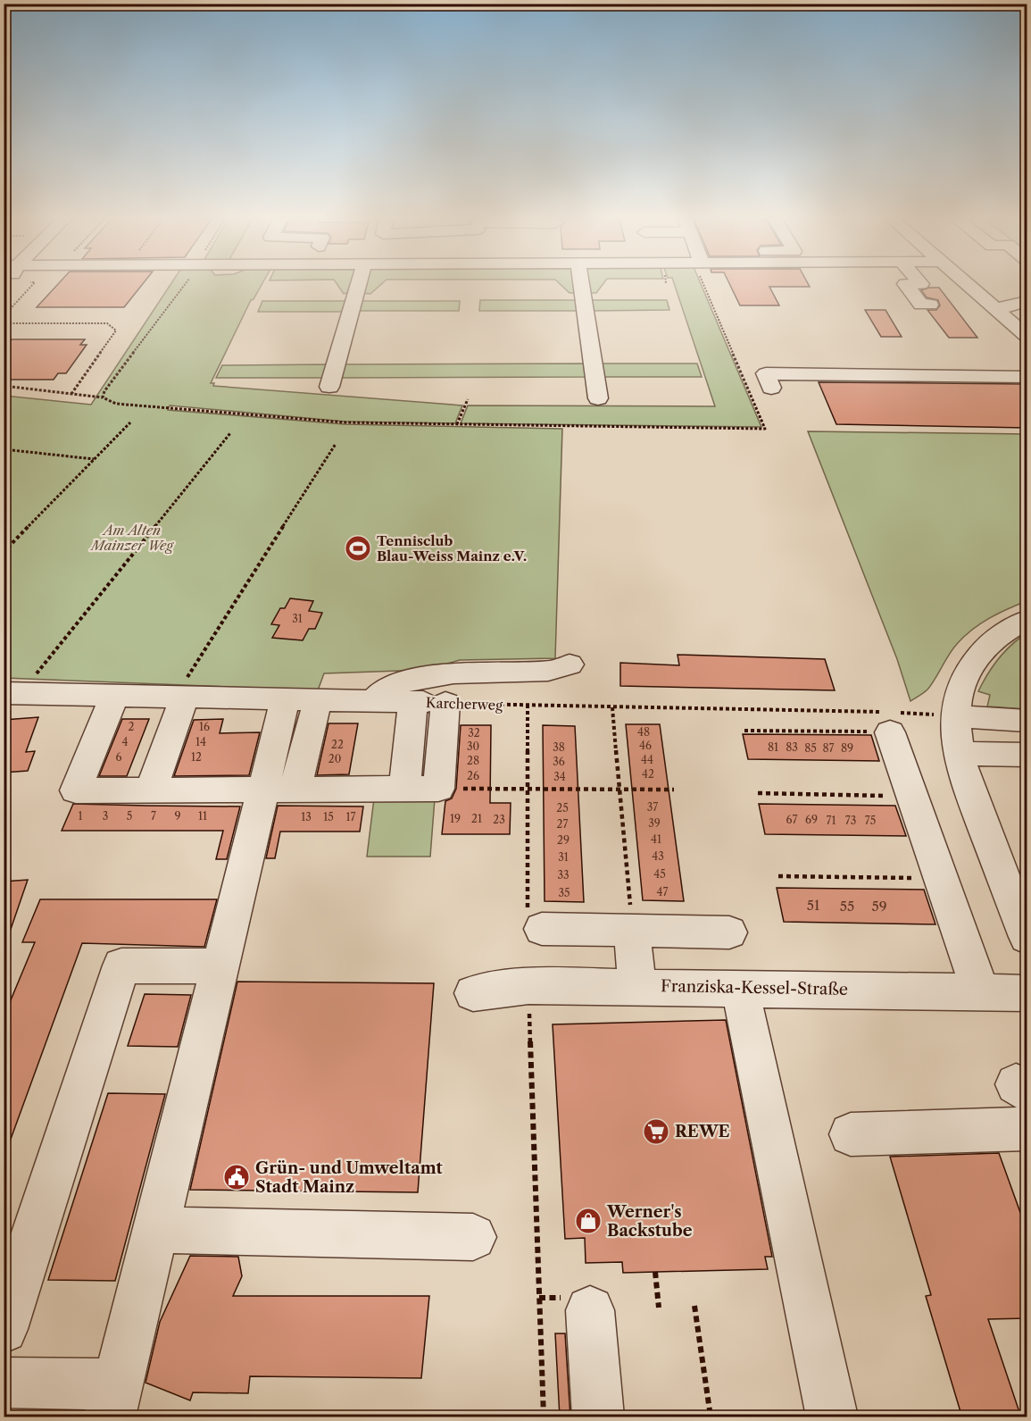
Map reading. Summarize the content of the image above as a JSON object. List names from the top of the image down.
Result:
{
  "streets": {
    "street": ["Karcherweg", "Franziska-Kessel-Straße"]
  },
  "parks": ["Am Alten Mainzer Weg"],
  "places": {
    "sports": ["Tennisclub Blau-Weiss Mainz e.V."],
    "supermarket": ["REWE"],
    "public building": ["Grün- und Umweltamt Stadt Mainz"],
    "shop": ["Werner's Backstube"]
  },
  "house_numbers": [
    "31",
    "2",
    "16",
    "48",
    "32",
    "4",
    "14",
    "22",
    "46",
    "30",
    "38",
    "81",
    "83",
    "85",
    "87",
    "89",
    "6",
    "12",
    "20",
    "44",
    "28",
    "36",
    "42",
    "26",
    "34",
    "37",
    "25",
    "1",
    "3",
    "5",
    "7",
    "9",
    "11",
    "13",
    "15",
    "17",
    "19",
    "21",
    "23",
    "67",
    "69",
    "71",
    "73",
    "75",
    "39",
    "27",
    "41",
    "29",
    "43",
    "31",
    "45",
    "33",
    "47",
    "35",
    "51",
    "55",
    "59"
  ]
}
